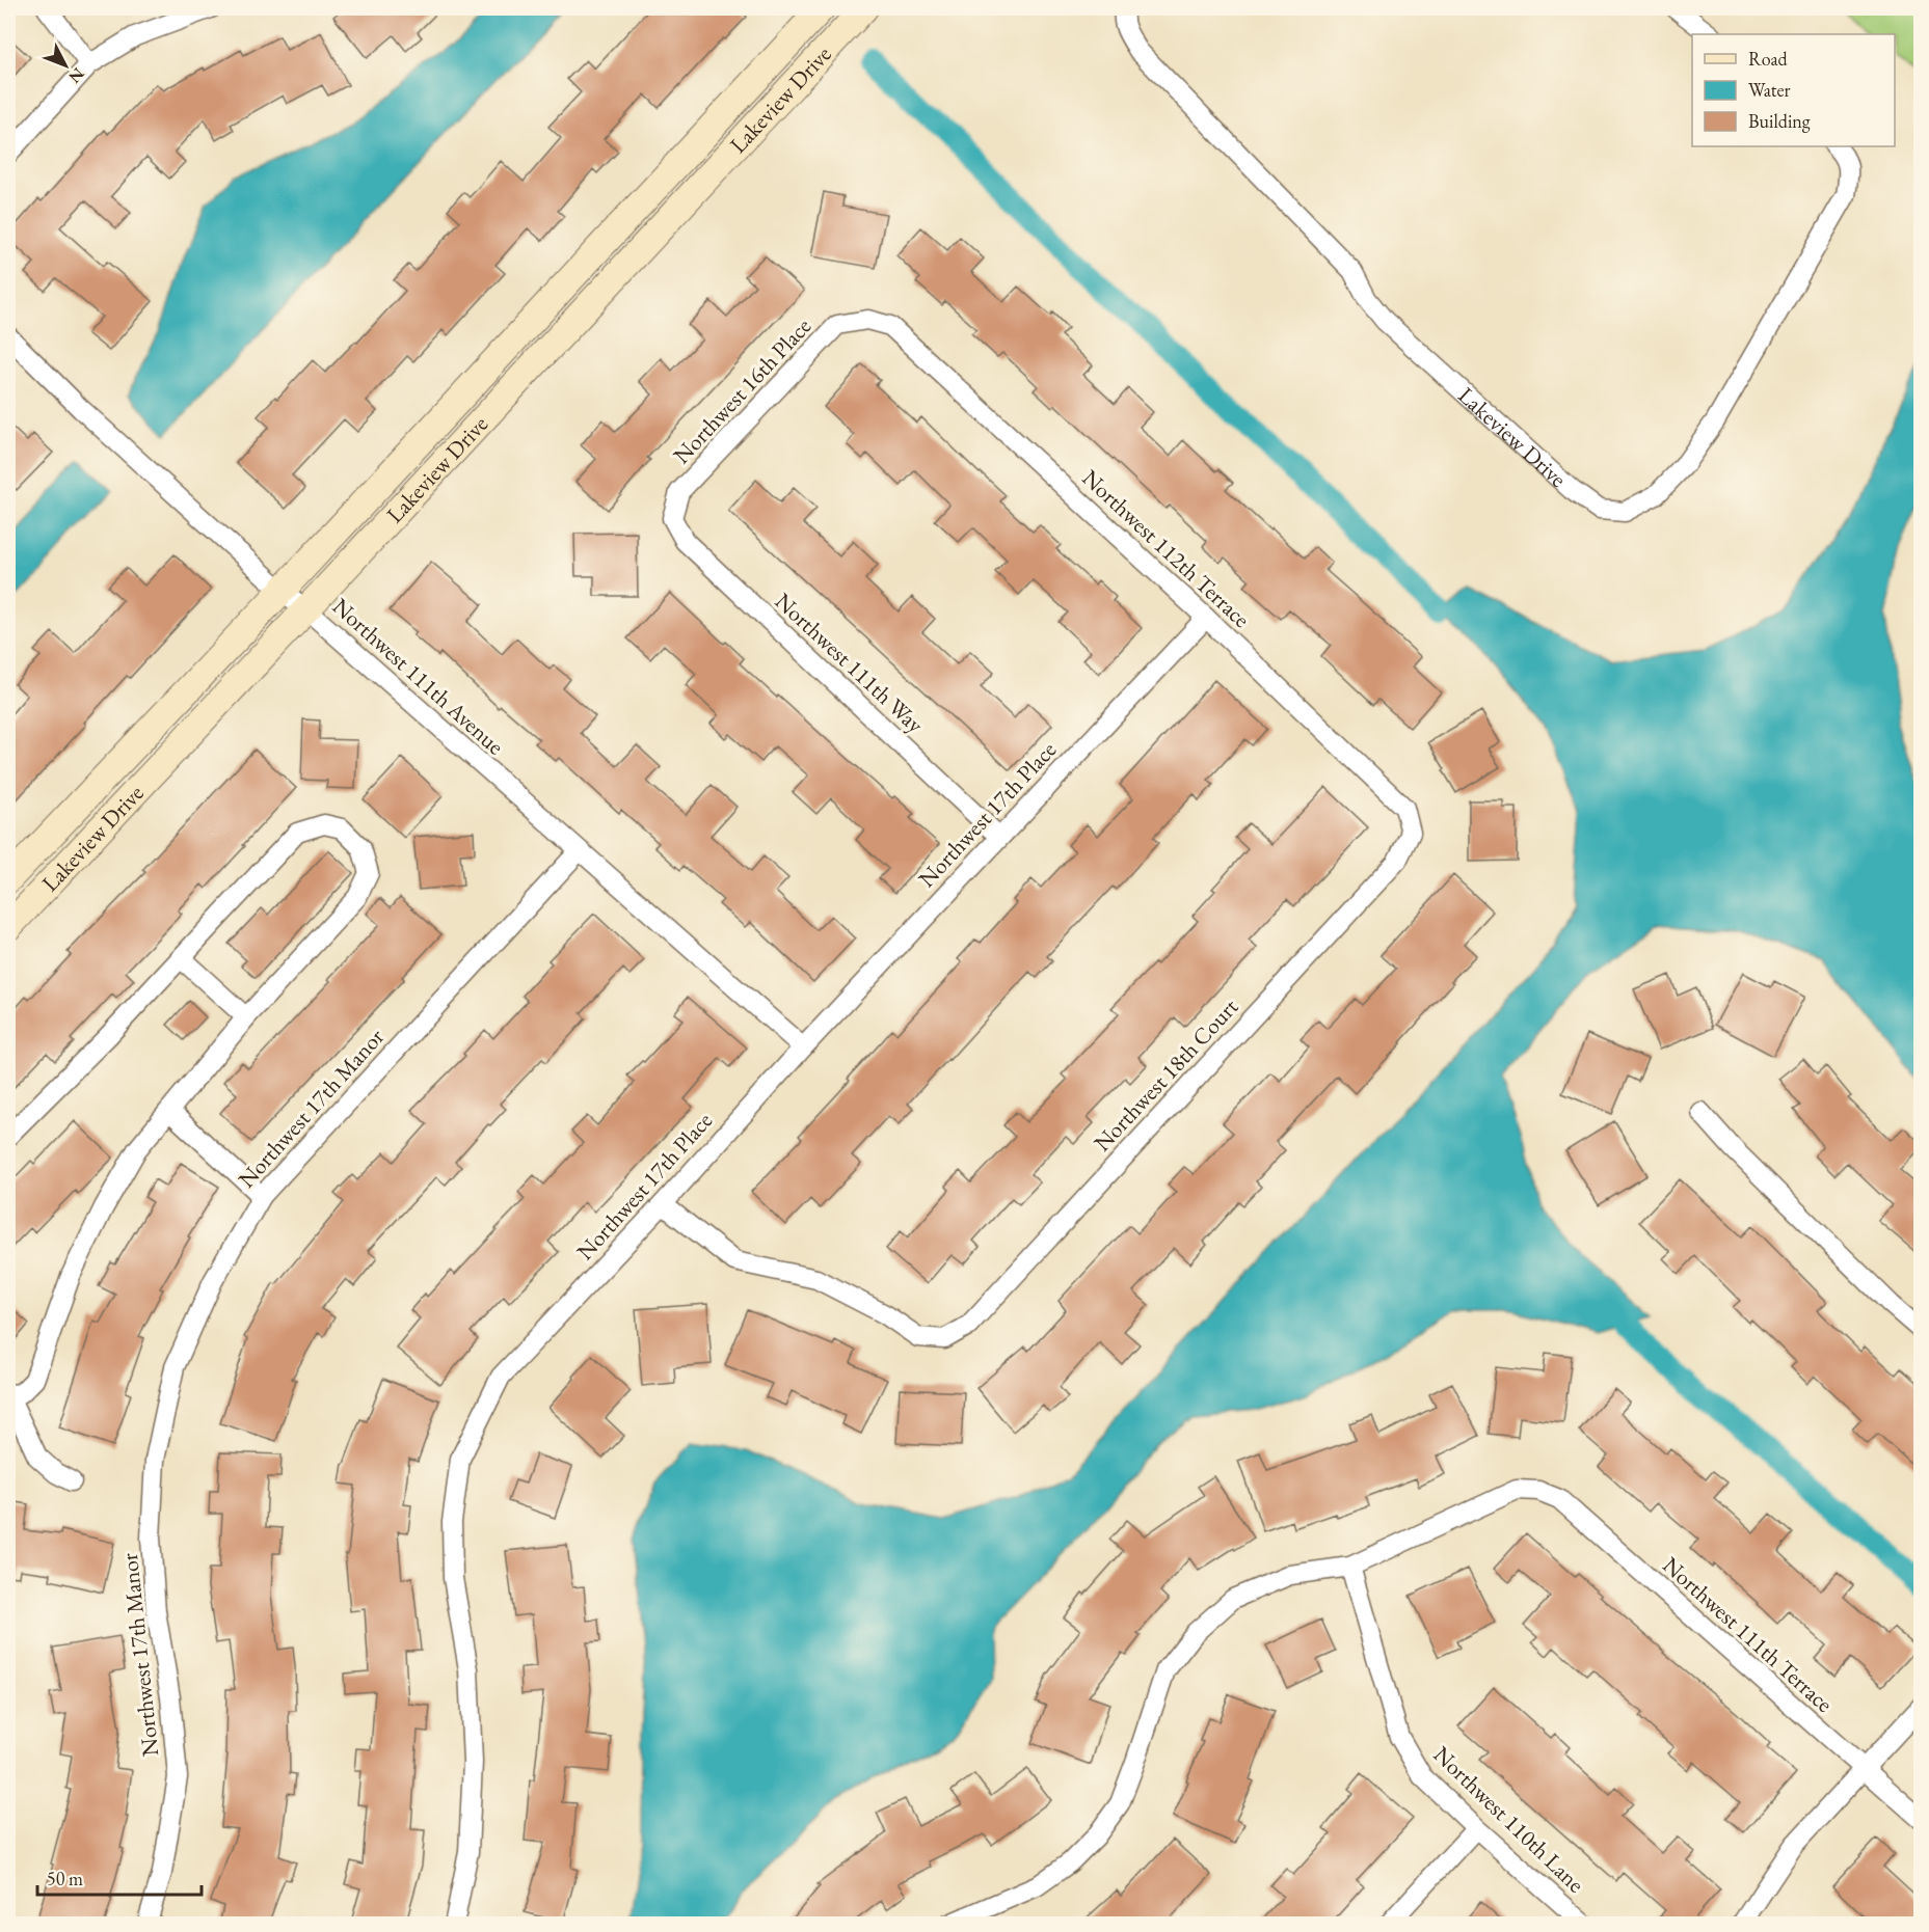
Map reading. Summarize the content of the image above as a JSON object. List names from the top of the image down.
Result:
{
  "streets": {
    "street": [
      "Lakeview Drive",
      "Northwest 16th Place",
      "Northwest 112th Terrace",
      "Northwest 111th Way",
      "Northwest 111th Avenue",
      "Northwest 17th Place",
      "Northwest 18th Court",
      "Northwest 17th Manor",
      "Northwest 111th Terrace",
      "Northwest 110th Lane"
    ]
  },
  "crossings": [
    ["Lakeview Drive", "Northwest 111th Avenue"],
    ["Northwest 16th Place", "Northwest 112th Terrace"],
    ["Northwest 16th Place", "Northwest 111th Way"],
    ["Northwest 112th Terrace", "Northwest 17th Place"],
    ["Northwest 112th Terrace", "Northwest 18th Court"],
    ["Northwest 111th Way", "Northwest 17th Place"],
    ["Northwest 111th Avenue", "Northwest 17th Place"],
    ["Northwest 111th Avenue", "Northwest 17th Manor"],
    ["Northwest 17th Place", "Northwest 18th Court"],
    ["Northwest 111th Terrace", "Northwest 110th Lane"]
  ],
  "legend": ["Road", "Water", "Building"],
  "scale_bar": "50 m",
  "north": "bottom right"
}
